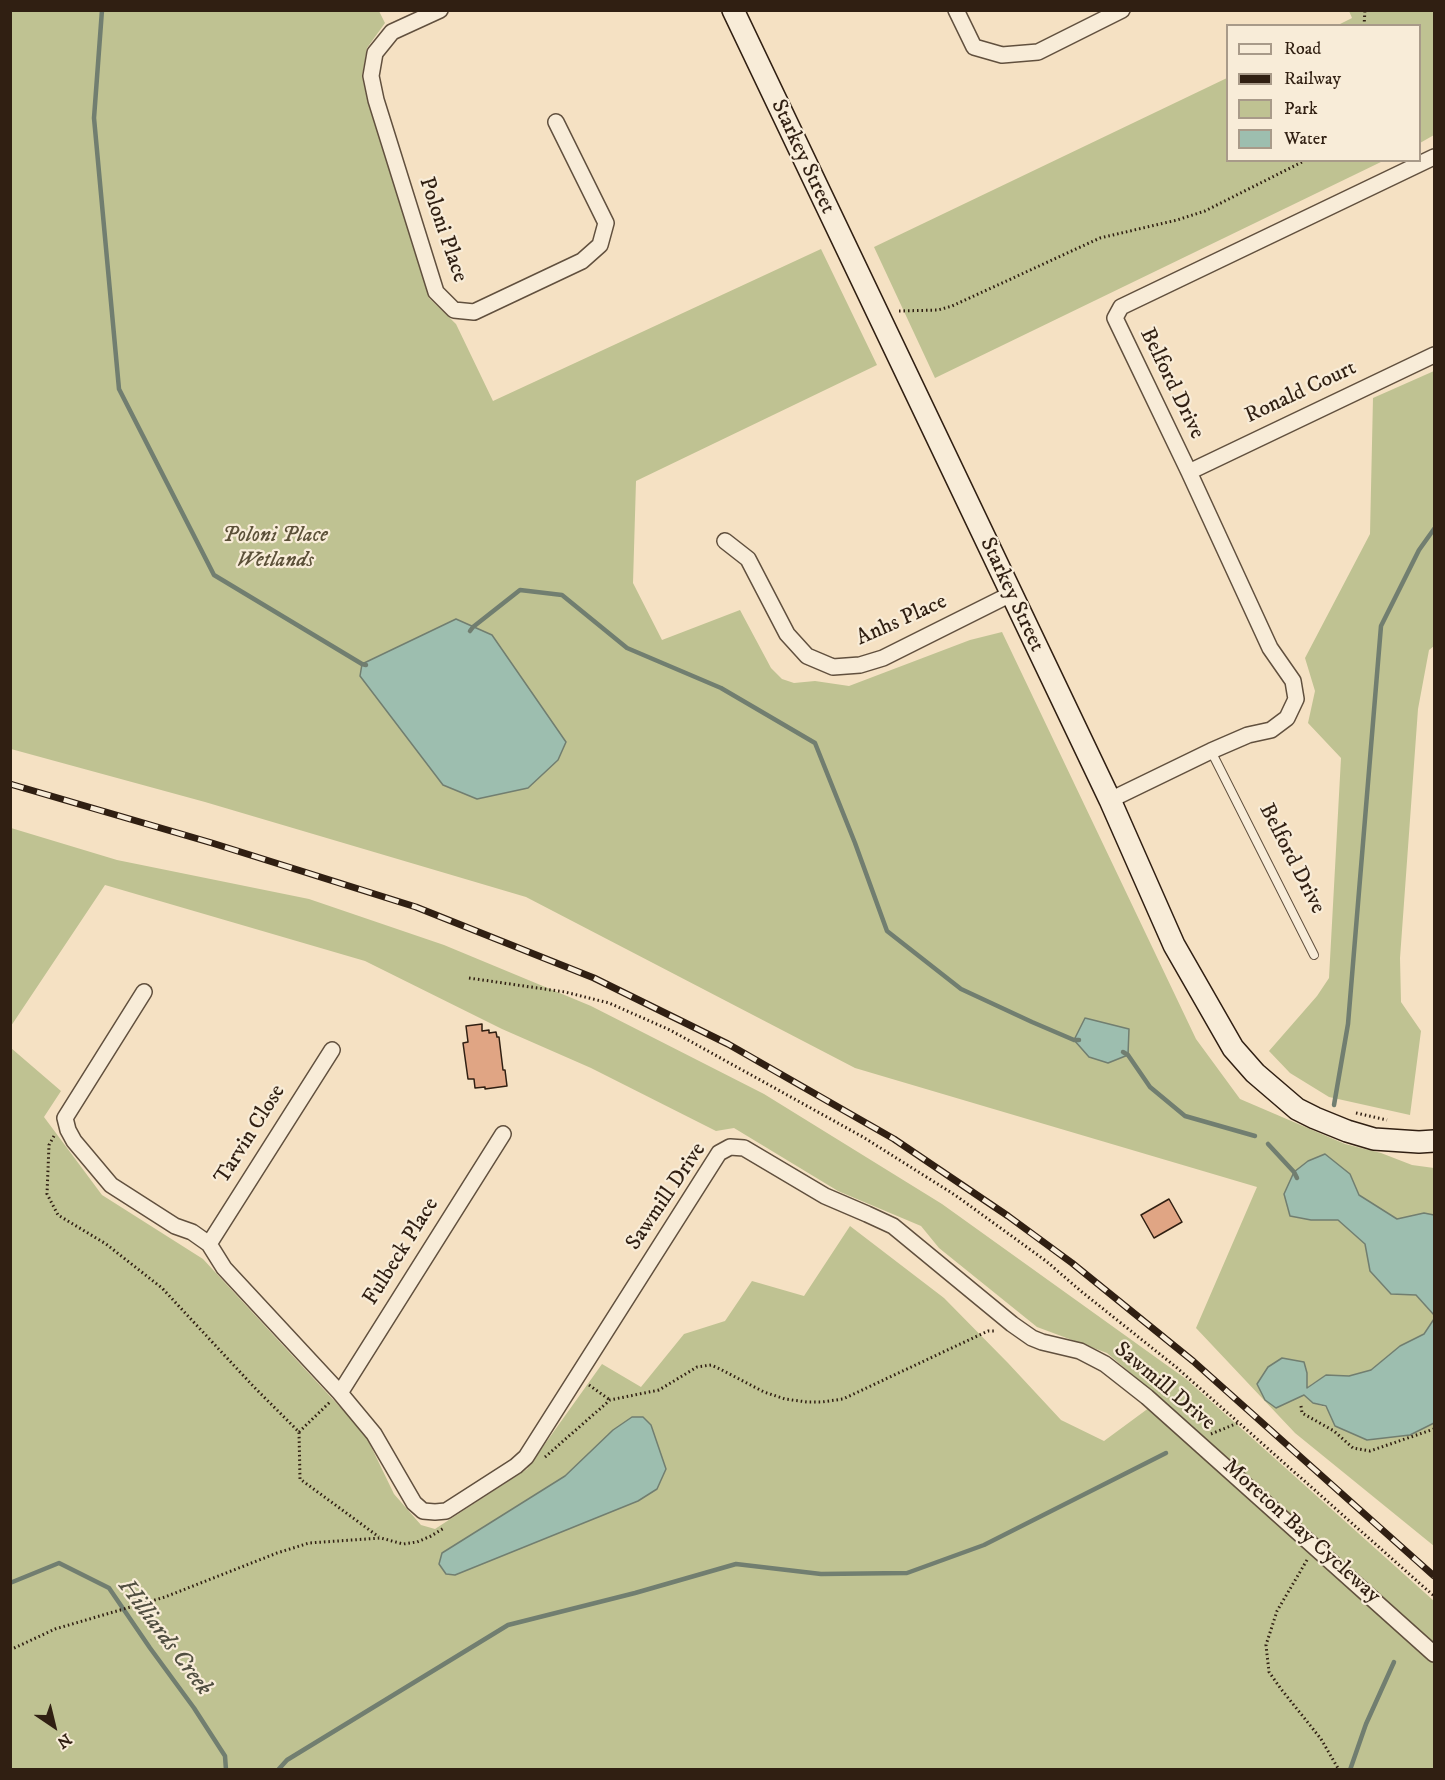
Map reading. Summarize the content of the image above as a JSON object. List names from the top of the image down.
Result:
{
  "streets": {
    "street": [
      "Starkey Street",
      "Poloni Place",
      "Belford Drive",
      "Ronald Court",
      "Anhs Place",
      "Tarvin Close",
      "Sawmill Drive",
      "Fulbeck Place"
    ],
    "path": ["Moreton Bay Cycleway"]
  },
  "crossings": [
    ["Starkey Street", "Belford Drive"],
    ["Starkey Street", "Anhs Place"],
    ["Belford Drive", "Ronald Court"],
    ["Tarvin Close", "Sawmill Drive"],
    ["Sawmill Drive", "Fulbeck Place"]
  ],
  "water": ["Hilliards Creek"],
  "parks": ["Poloni Place Wetlands"],
  "legend": [
    "Road",
    "Railway",
    "Park",
    "Water"
  ],
  "north": "bottom right"
}
